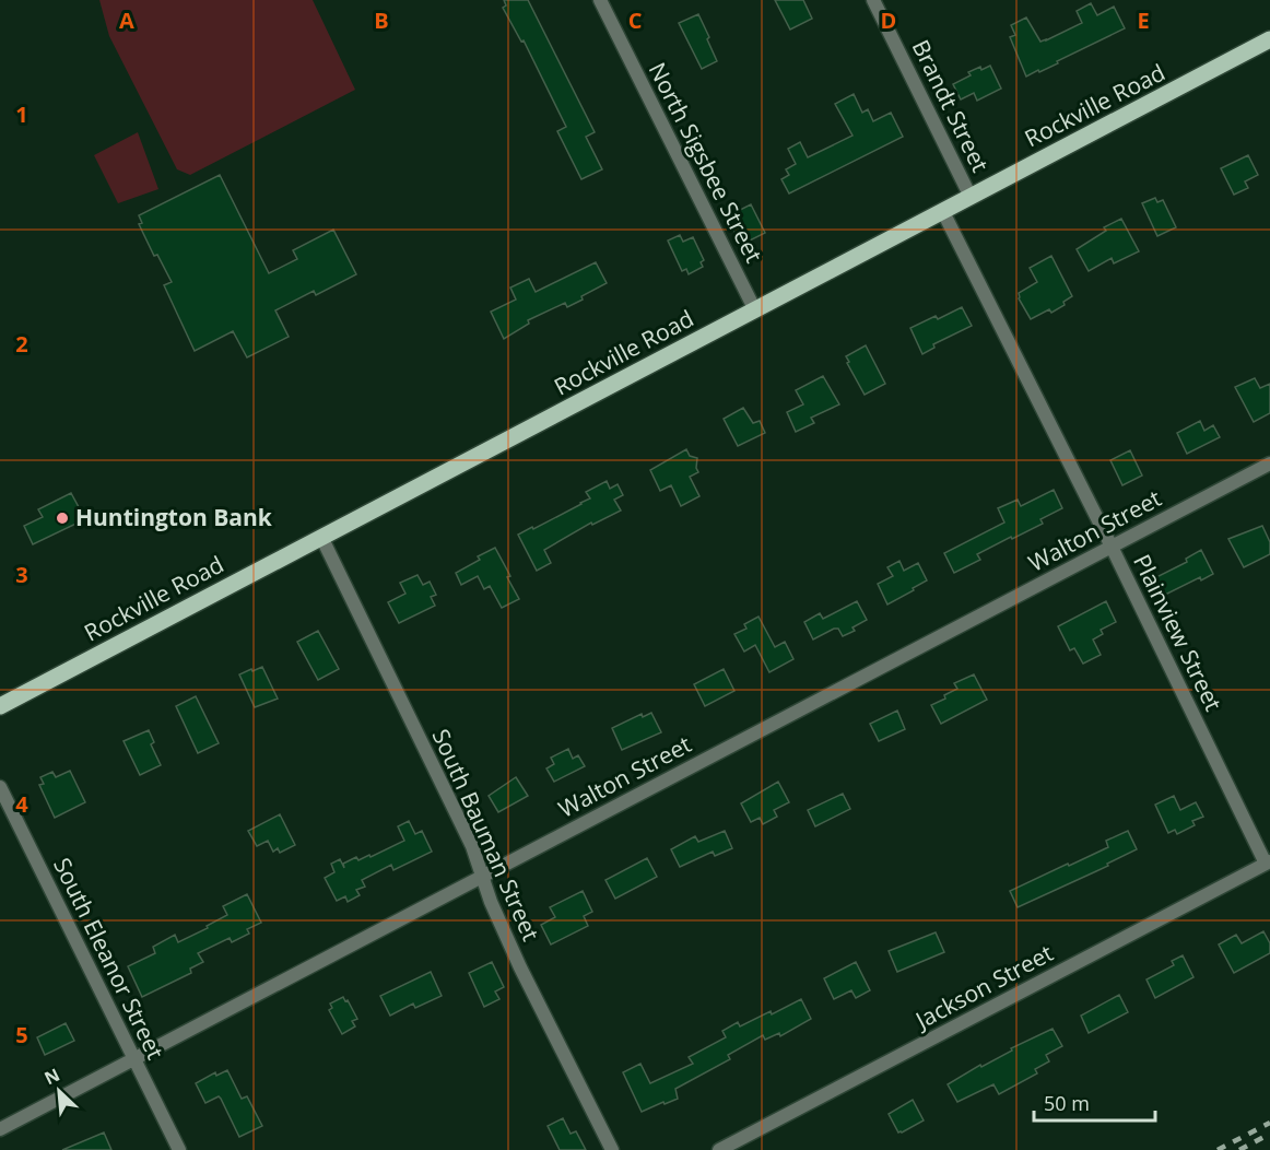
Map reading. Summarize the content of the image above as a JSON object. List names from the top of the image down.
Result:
{
  "streets": {
    "main road": ["Rockville Road"],
    "street": [
      "Brandt Street",
      "North Sigsbee Street",
      "Walton Street",
      "Plainview Street",
      "South Bauman Street",
      "South Eleanor Street",
      "Jackson Street"
    ]
  },
  "crossings": [
    ["Brandt Street", "Rockville Road"],
    ["Rockville Road", "North Sigsbee Street"],
    ["Rockville Road", "Plainview Street"],
    ["Rockville Road", "South Bauman Street"],
    ["Walton Street", "Plainview Street"],
    ["Walton Street", "South Bauman Street"],
    ["Walton Street", "South Eleanor Street"],
    ["Plainview Street", "Jackson Street"]
  ],
  "places": ["Huntington Bank"],
  "scale_bar": "50 m",
  "north": "top left",
  "grid": {
    "columns": [
      "A",
      "B",
      "C",
      "D",
      "E"
    ],
    "rows": [
      "1",
      "2",
      "3",
      "4",
      "5"
    ]
  }
}
